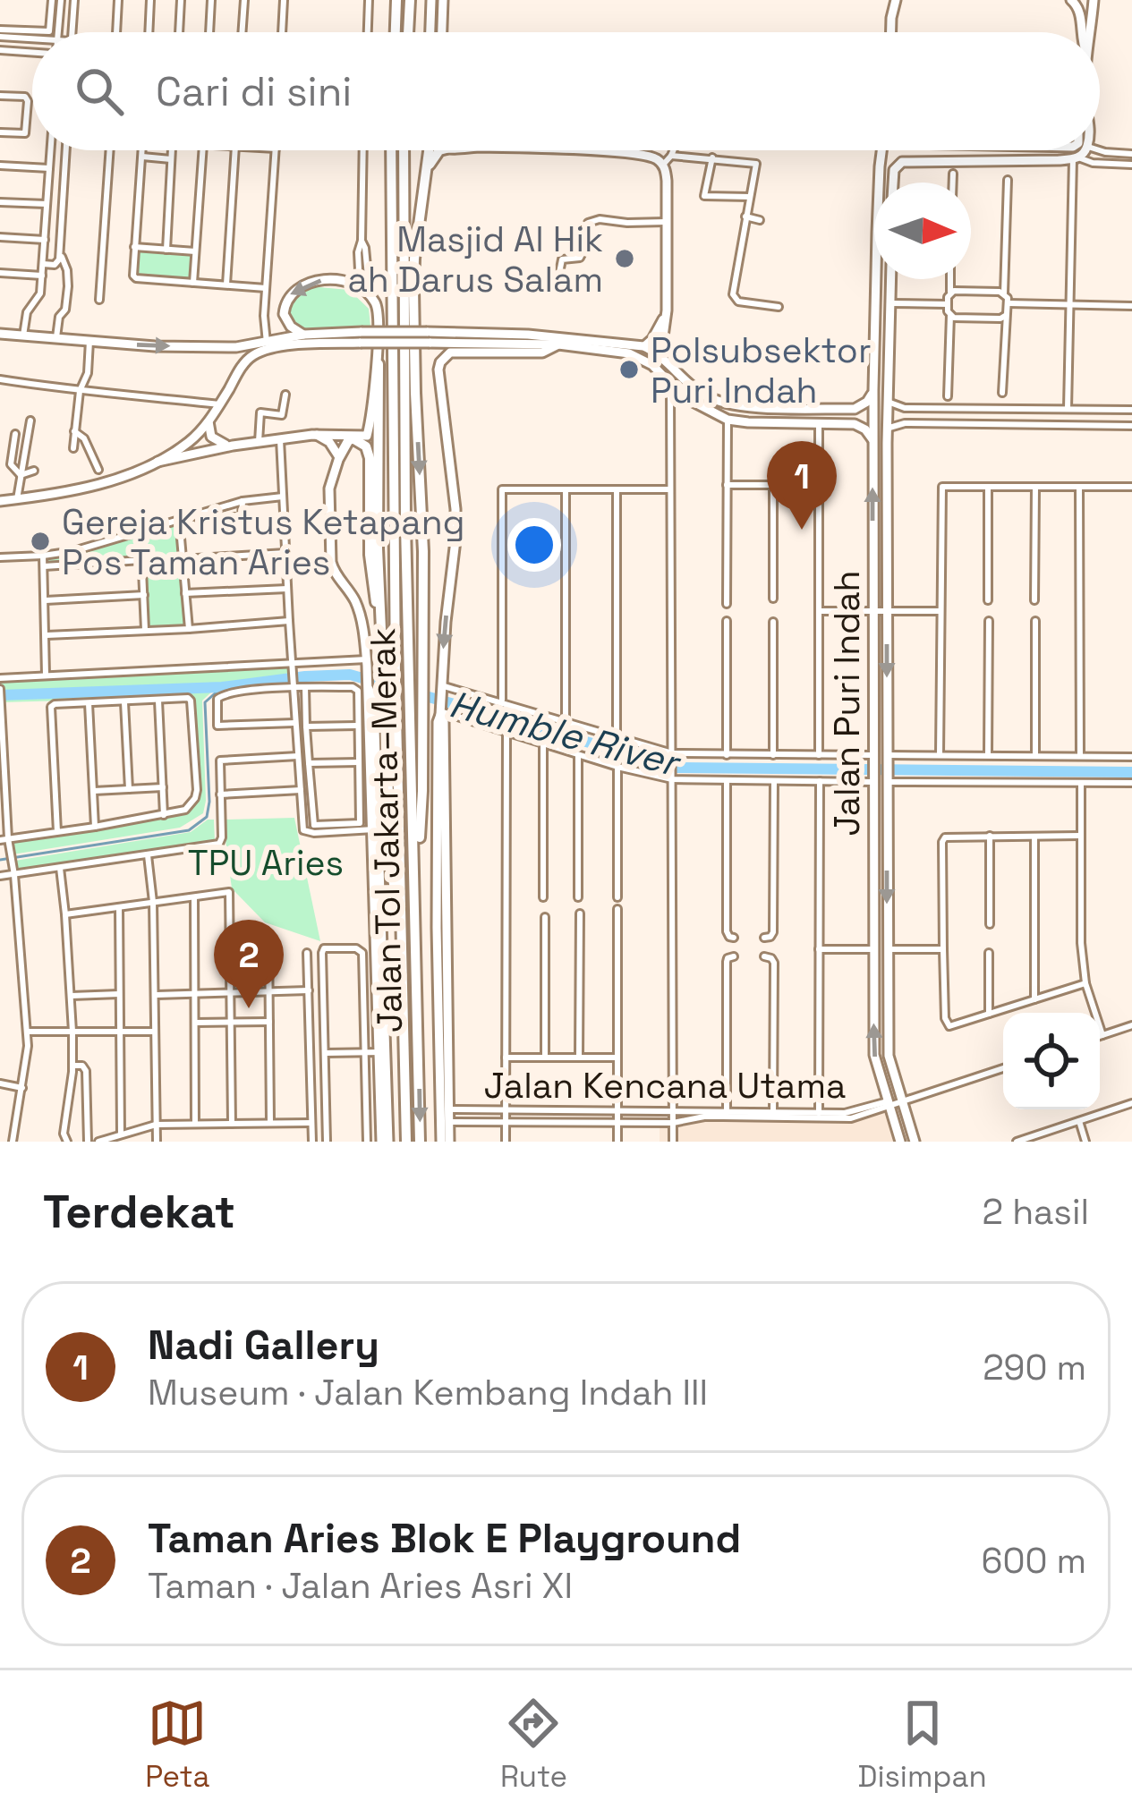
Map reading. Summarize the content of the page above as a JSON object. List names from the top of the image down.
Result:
{
  "streets": {
    "highway": ["Jalan Tol Jakarta–Merak"],
    "main road": ["Jalan Puri Indah"],
    "street": ["Jalan Kencana Utama"]
  },
  "water": ["Humble River"],
  "parks": ["TPU Aries"],
  "places": ["Masjid Al Hik ah Darus Salam", "Polsubsektor Puri Indah", "Gereja Kristus Ketapang Pos Taman Aries"],
  "north": "right",
  "page": {
    "search": "Cari di sini",
    "pins": ["1", "2"],
    "heading": ["Terdekat", "2 hasil"],
    "list": [
      {
        "mark": "1",
        "name": "Nadi Gallery",
        "note": "Museum · Jalan Kembang Indah III",
        "value": "290 m"
      },
      {
        "mark": "2",
        "name": "Taman Aries Blok E Playground",
        "note": "Taman · Jalan Aries Asri XI",
        "value": "600 m"
      }
    ],
    "nav": ["Peta", "Rute", "Disimpan"]
  }
}
